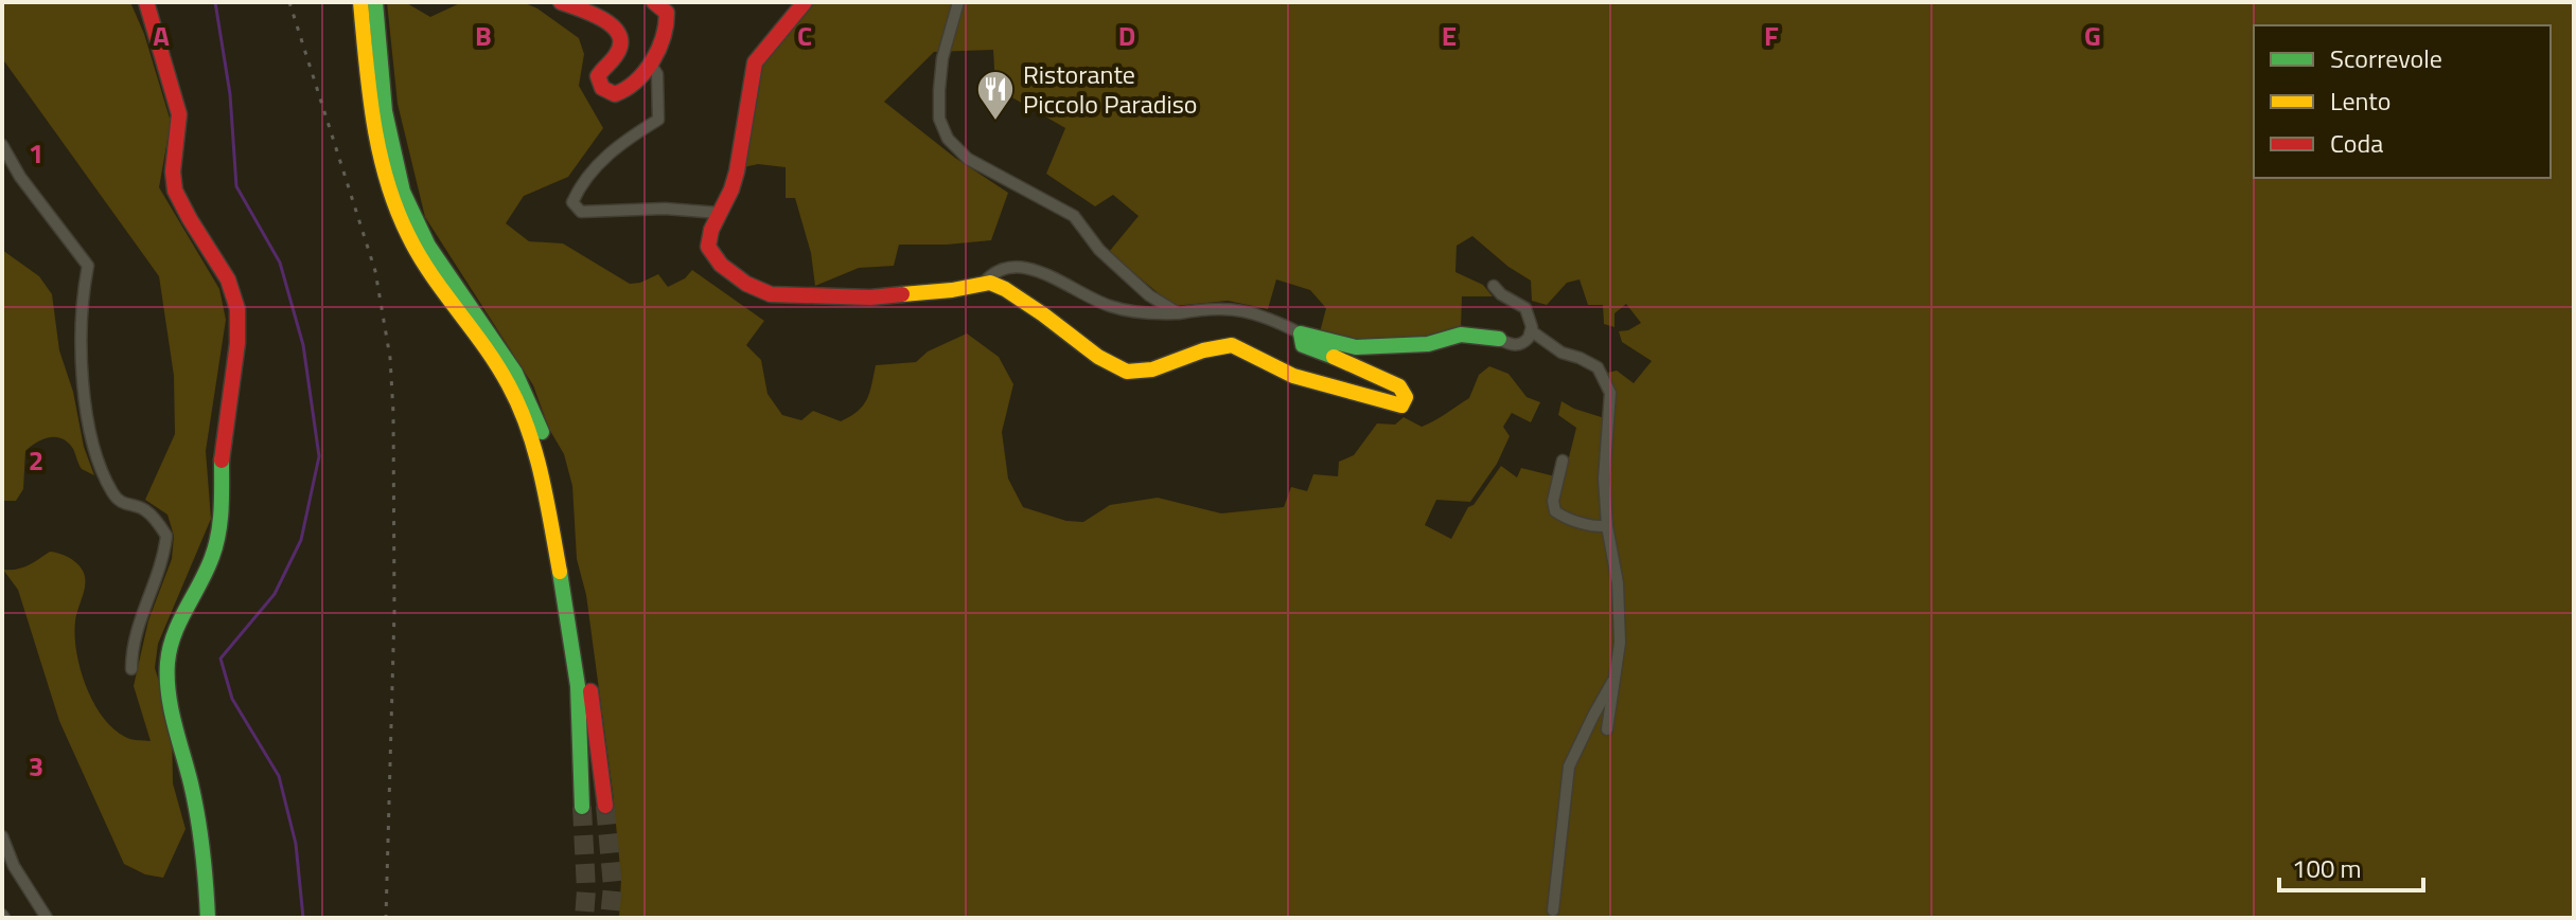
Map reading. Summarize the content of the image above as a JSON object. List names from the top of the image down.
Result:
{
  "places": {
    "restaurant": ["Ristorante Piccolo Paradiso"]
  },
  "legend": ["Scorrevole", "Lento", "Coda"],
  "scale_bar": "100 m",
  "grid": {
    "columns": [
      "A",
      "B",
      "C",
      "D",
      "E",
      "F",
      "G"
    ],
    "rows": ["1", "2", "3"]
  }
}
